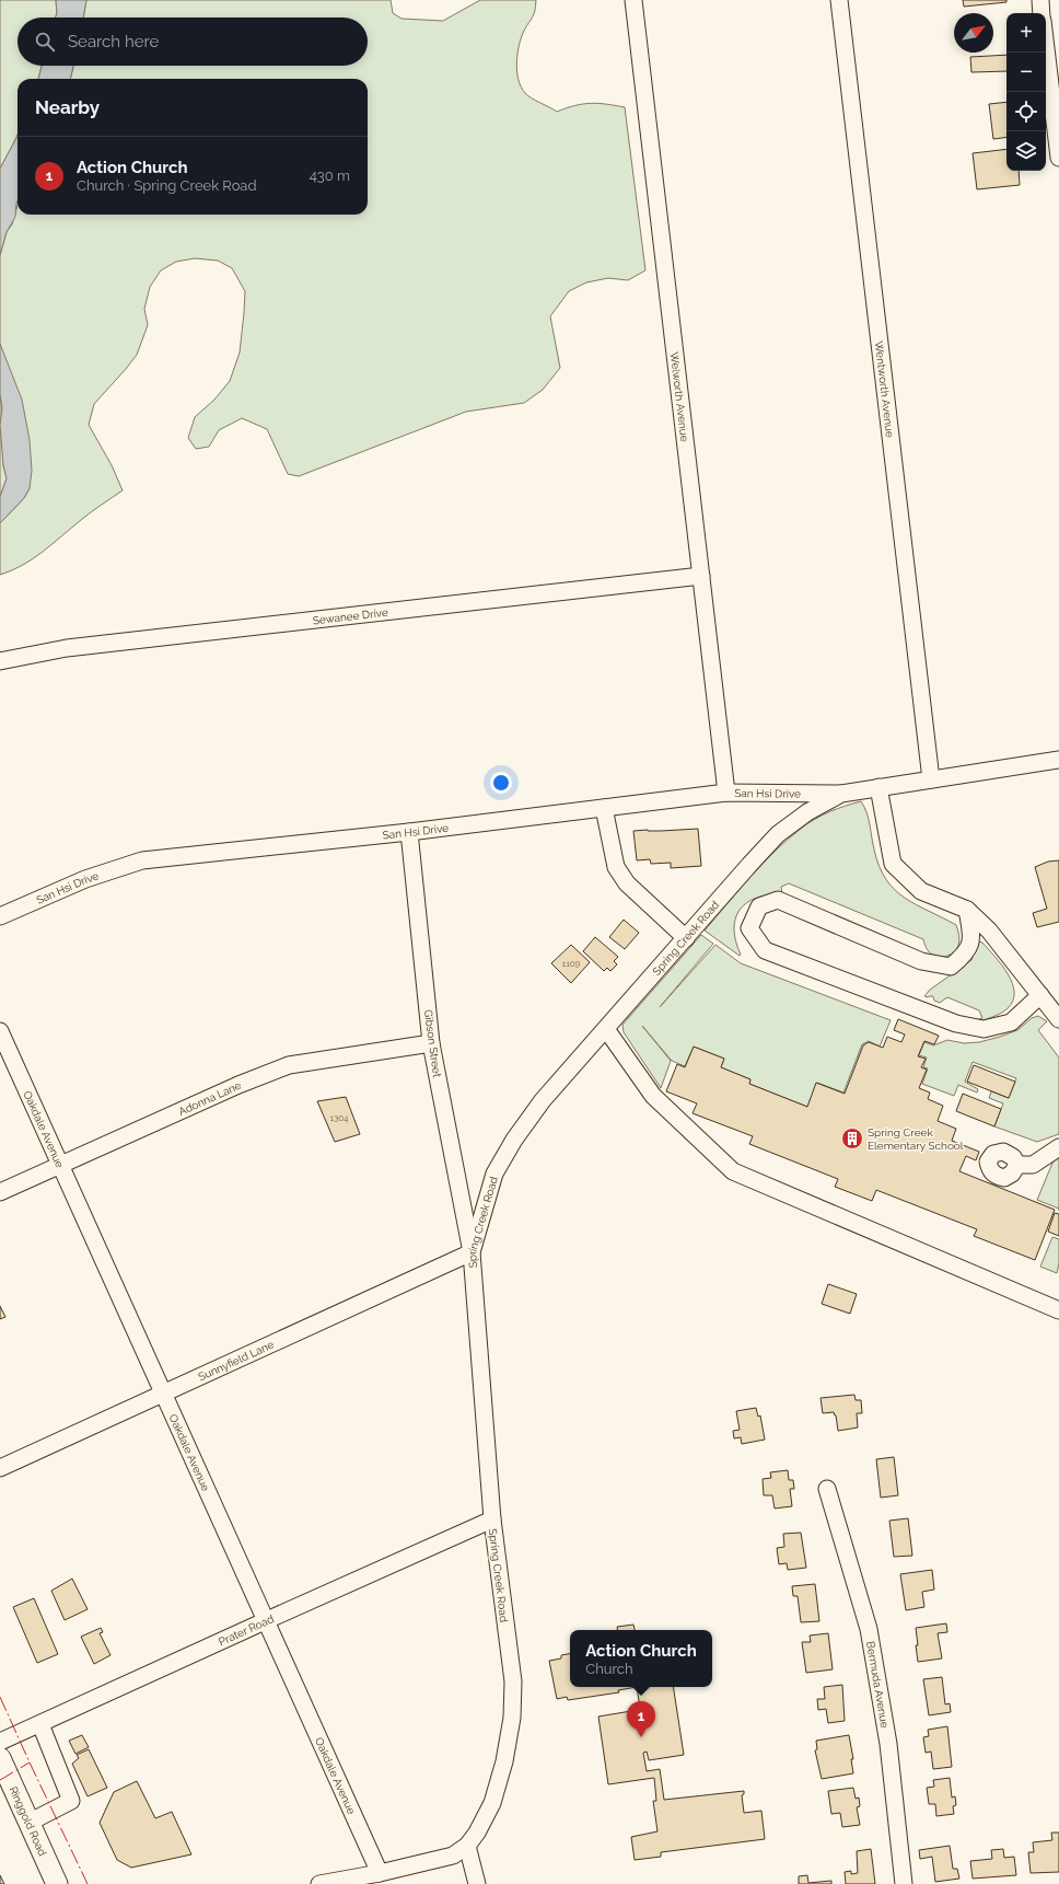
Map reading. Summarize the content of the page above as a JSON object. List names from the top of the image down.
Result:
{
  "streets": {
    "main road": ["Ringgold Road"],
    "street": [
      "Wentworth Avenue",
      "Welworth Avenue",
      "Sewanee Drive",
      "San Hsi Drive",
      "Spring Creek Road",
      "Gibson Street",
      "Adonna Lane",
      "Oakdale Avenue",
      "Sunnyfield Lane",
      "Prater Road",
      "Bermuda Avenue"
    ]
  },
  "crossings": [
    ["Wentworth Avenue", "Spring Creek Road"],
    ["Welworth Avenue", "Sewanee Drive"],
    ["Welworth Avenue", "San Hsi Drive"],
    ["San Hsi Drive", "Spring Creek Road"],
    ["San Hsi Drive", "Gibson Street"],
    ["Spring Creek Road", "Gibson Street"],
    ["Spring Creek Road", "Oakdale Avenue"],
    ["Spring Creek Road", "Sunnyfield Lane"],
    ["Spring Creek Road", "Prater Road"],
    ["Gibson Street", "Adonna Lane"],
    ["Gibson Street", "Sunnyfield Lane"],
    ["Adonna Lane", "Oakdale Avenue"],
    ["Oakdale Avenue", "Sunnyfield Lane"],
    ["Oakdale Avenue", "Prater Road"]
  ],
  "places": {
    "building": ["Spring Creek Elementary School"]
  },
  "house_numbers": ["1109", "1304"],
  "north": "top right",
  "page": {
    "map_buttons": ["+", "−"],
    "search": "Search here",
    "heading": "Nearby",
    "list": [
      {
        "mark": "1",
        "name": "Action Church",
        "note": "Church · Spring Creek Road",
        "value": "430 m"
      }
    ],
    "popup": ["Action Church", "Church"],
    "pins": "1"
  }
}
